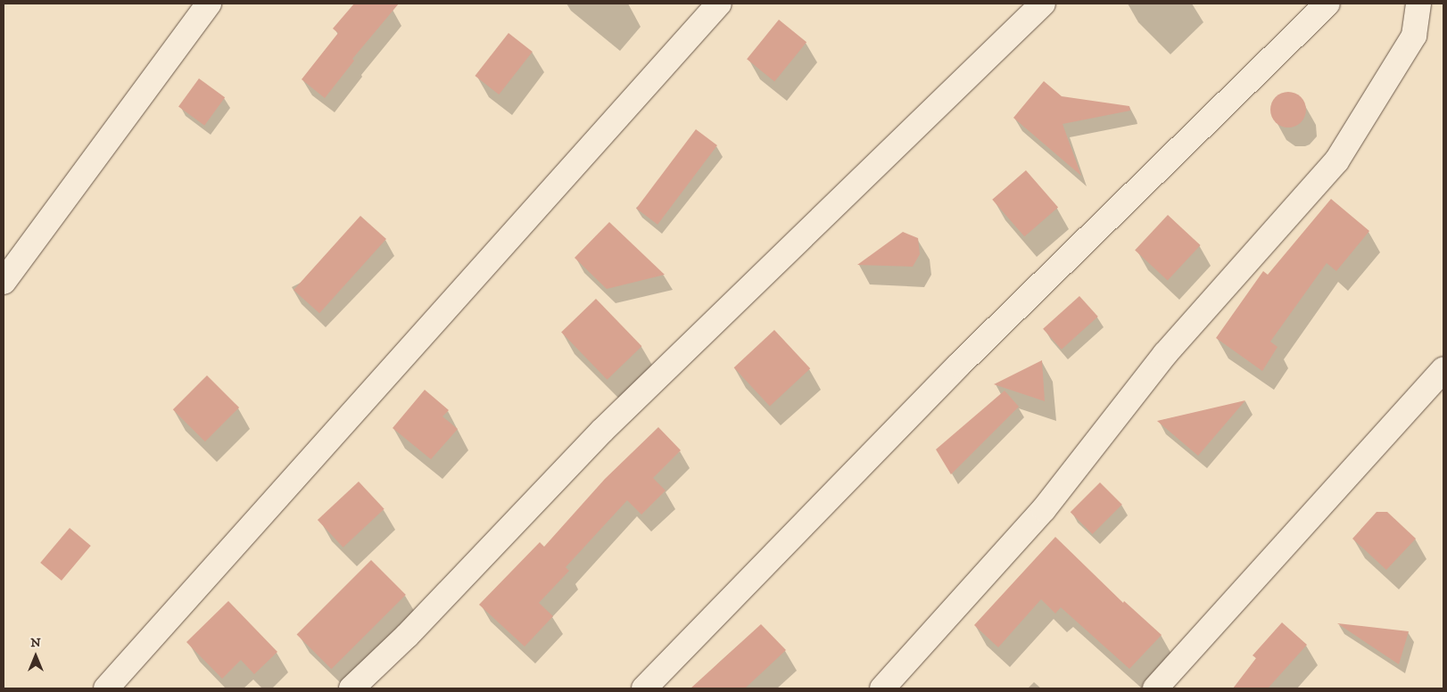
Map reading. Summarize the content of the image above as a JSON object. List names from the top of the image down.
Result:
{
  "north": "top"
}
